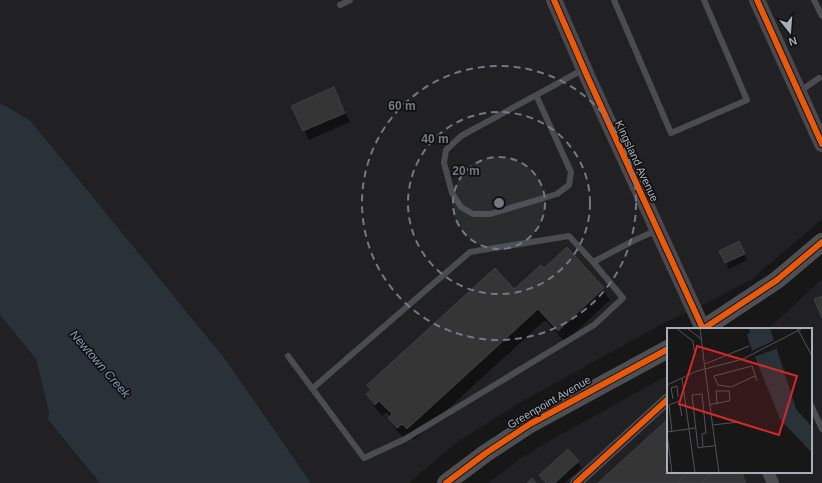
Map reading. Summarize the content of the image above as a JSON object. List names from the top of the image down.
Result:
{
  "streets": {
    "main road": ["Kingsland Avenue", "Greenpoint Avenue"]
  },
  "water": ["Newtown Creek"],
  "north": "bottom",
  "rings": ["60 m", "40 m", "20 m"]
}
